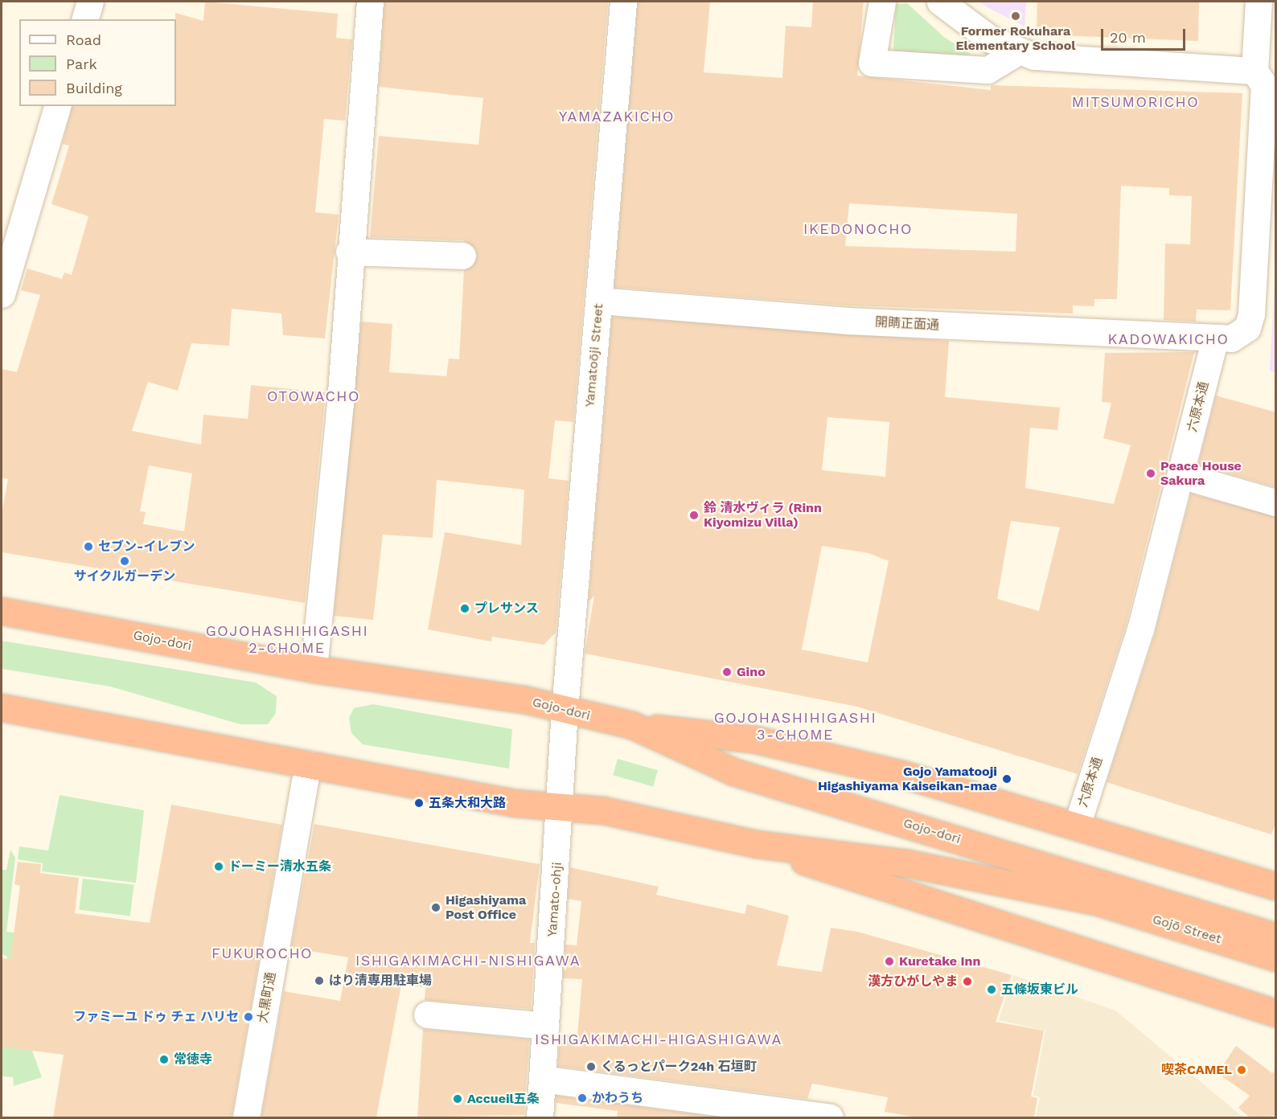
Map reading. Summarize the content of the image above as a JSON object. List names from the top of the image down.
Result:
{
  "streets": {
    "highway": ["Gojo-dori", "Gojō Street"],
    "street": [
      "開睛正面通",
      "Yamatoōji Street",
      "六原本通",
      "Yamato-ohji",
      "大黒町通"
    ]
  },
  "crossings": [
    ["開睛正面通", "Yamatoōji Street"],
    ["開睛正面通", "六原本通"],
    ["Yamatoōji Street", "Gojo-dori"],
    ["Yamatoōji Street", "Yamato-ohji"],
    ["Gojo-dori", "Yamato-ohji"],
    ["Gojo-dori", "Gojō Street"]
  ],
  "districts": [
    "MITSUMORICHO",
    "YAMAZAKICHO",
    "IKEDONOCHO",
    "KADOWAKICHO",
    "OTOWACHO",
    "GOJOHASHIHIGASHI 2-CHOME",
    "GOJOHASHIHIGASHI 3-CHOME",
    "FUKUROCHO",
    "ISHIGAKIMACHI-NISHIGAWA",
    "ISHIGAKIMACHI-HIGASHIGAWA"
  ],
  "places": [
    "Former Rokuhara Elementary School",
    "Peace House Sakura",
    "鈴 清水ヴィラ (Rinn Kiyomizu Villa)",
    "セブン-イレブン",
    "サイクルガーデン",
    "プレサンス",
    "Gino",
    "Gojo Yamatooji Higashiyama Kaiseikan-mae",
    "五条大和大路",
    "ドーミー清水五条",
    "Higashiyama Post Office",
    "Kuretake Inn",
    "はり清専用駐車場",
    "漢方ひがしやま",
    "五條坂東ビル",
    "ファミーユ ドゥ チェ ハリセ",
    "常徳寺",
    "くるっとパーク24h 石垣町",
    "喫茶CAMEL",
    "かわうち",
    "Accueil五条"
  ],
  "legend": ["Road", "Park", "Building"],
  "scale_bar": "20 m"
}
